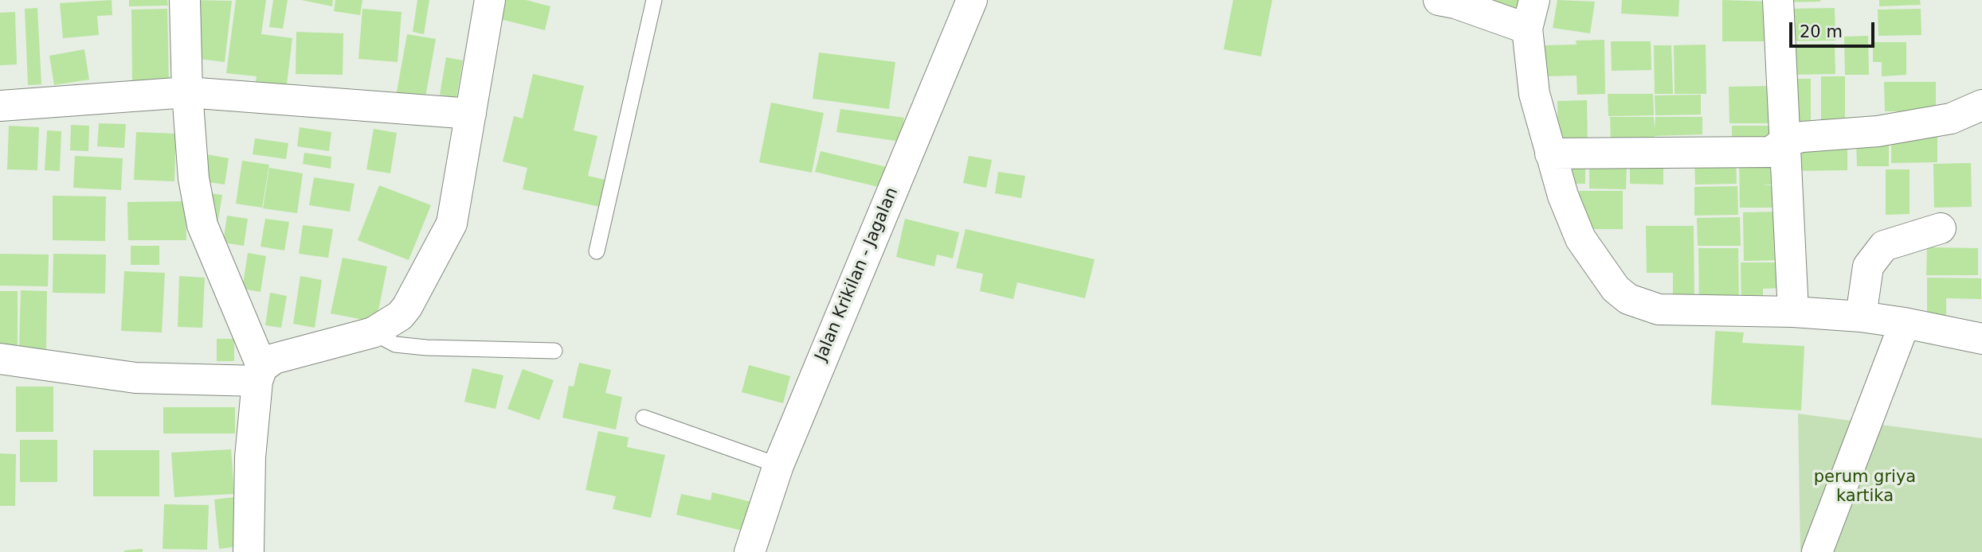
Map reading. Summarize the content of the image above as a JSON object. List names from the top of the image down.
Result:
{
  "streets": {
    "street": ["Jalan Krikilan - Jagalan"]
  },
  "parks": ["perum griya kartika"],
  "scale_bar": "20 m"
}
